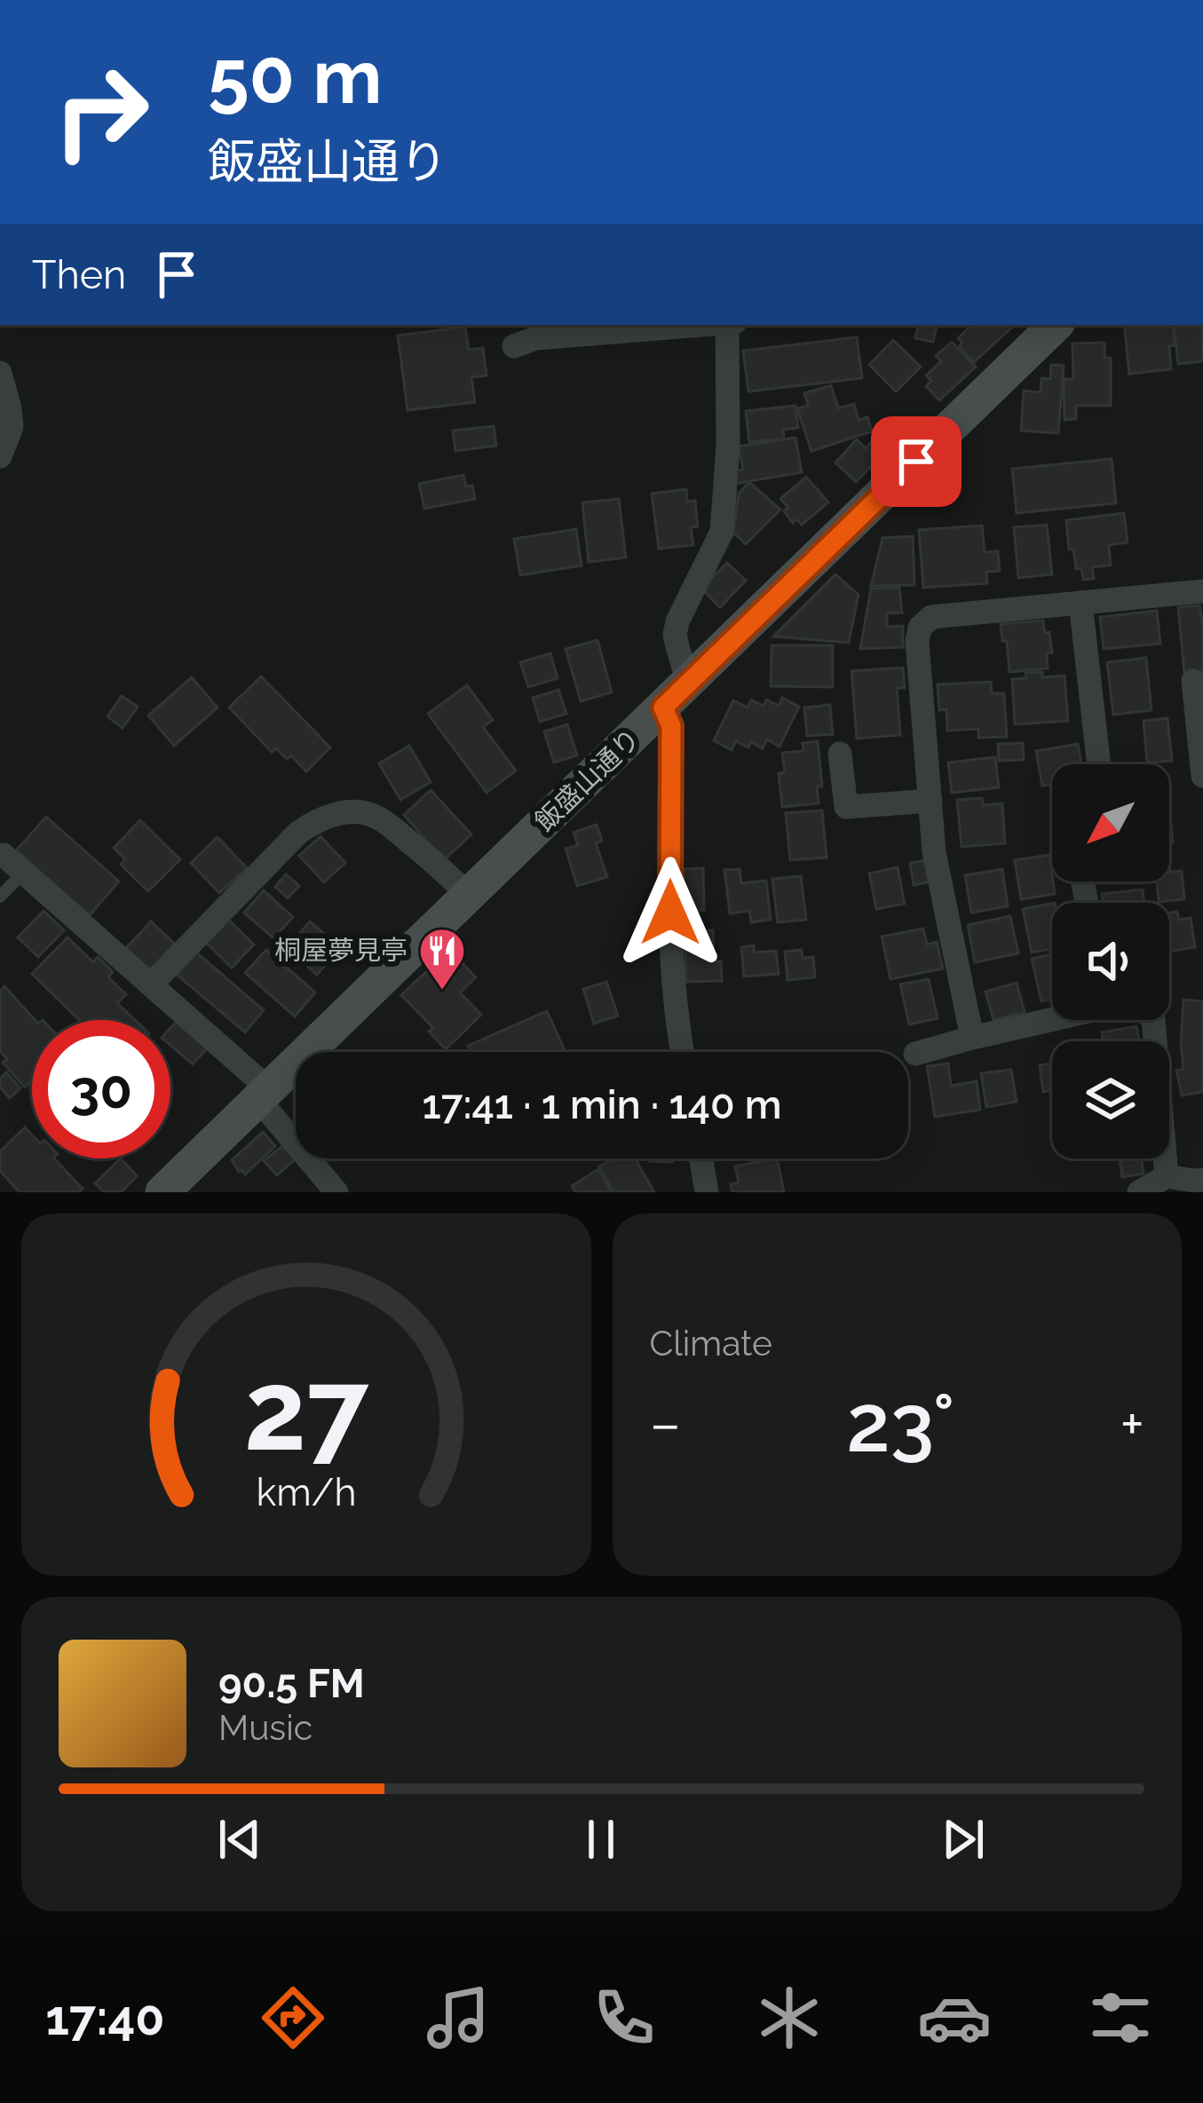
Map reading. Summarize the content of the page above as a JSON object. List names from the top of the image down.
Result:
{
  "streets": {
    "street": ["飯盛山通り"]
  },
  "places": {
    "restaurant": ["桐屋夢見亭"]
  },
  "north": "bottom left",
  "page": {
    "turn": ["50 m", "飯盛山通り"],
    "then": "Then",
    "limit": "30",
    "trip": "17:41 · 1 min · 140 m",
    "tile": "Climate",
    "heat": ["−", "23°", "+"],
    "song": ["90.5 FM", "Music"],
    "tabs": "17:40",
    "gauge": ["27", "km/h"]
  }
}
